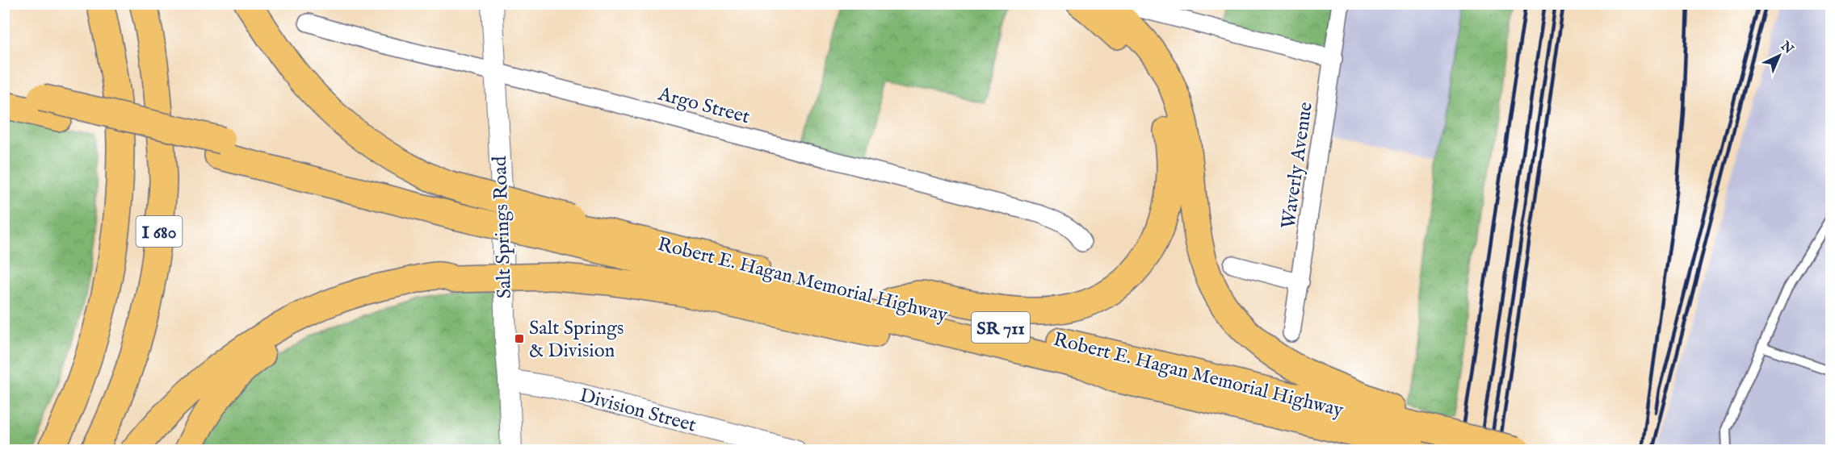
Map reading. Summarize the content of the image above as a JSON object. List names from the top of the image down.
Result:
{
  "streets": {
    "highway": ["I 680", "Robert E. Hagan Memorial Highway", "SR 711"],
    "street": [
      "Argo Street",
      "Waverly Avenue",
      "Salt Springs Road",
      "Division Street"
    ]
  },
  "crossings": [
    ["Argo Street", "Salt Springs Road"],
    ["Salt Springs Road", "Division Street"]
  ],
  "places": {
    "transit": ["Salt Springs & Division"]
  },
  "north": "top right"
}
